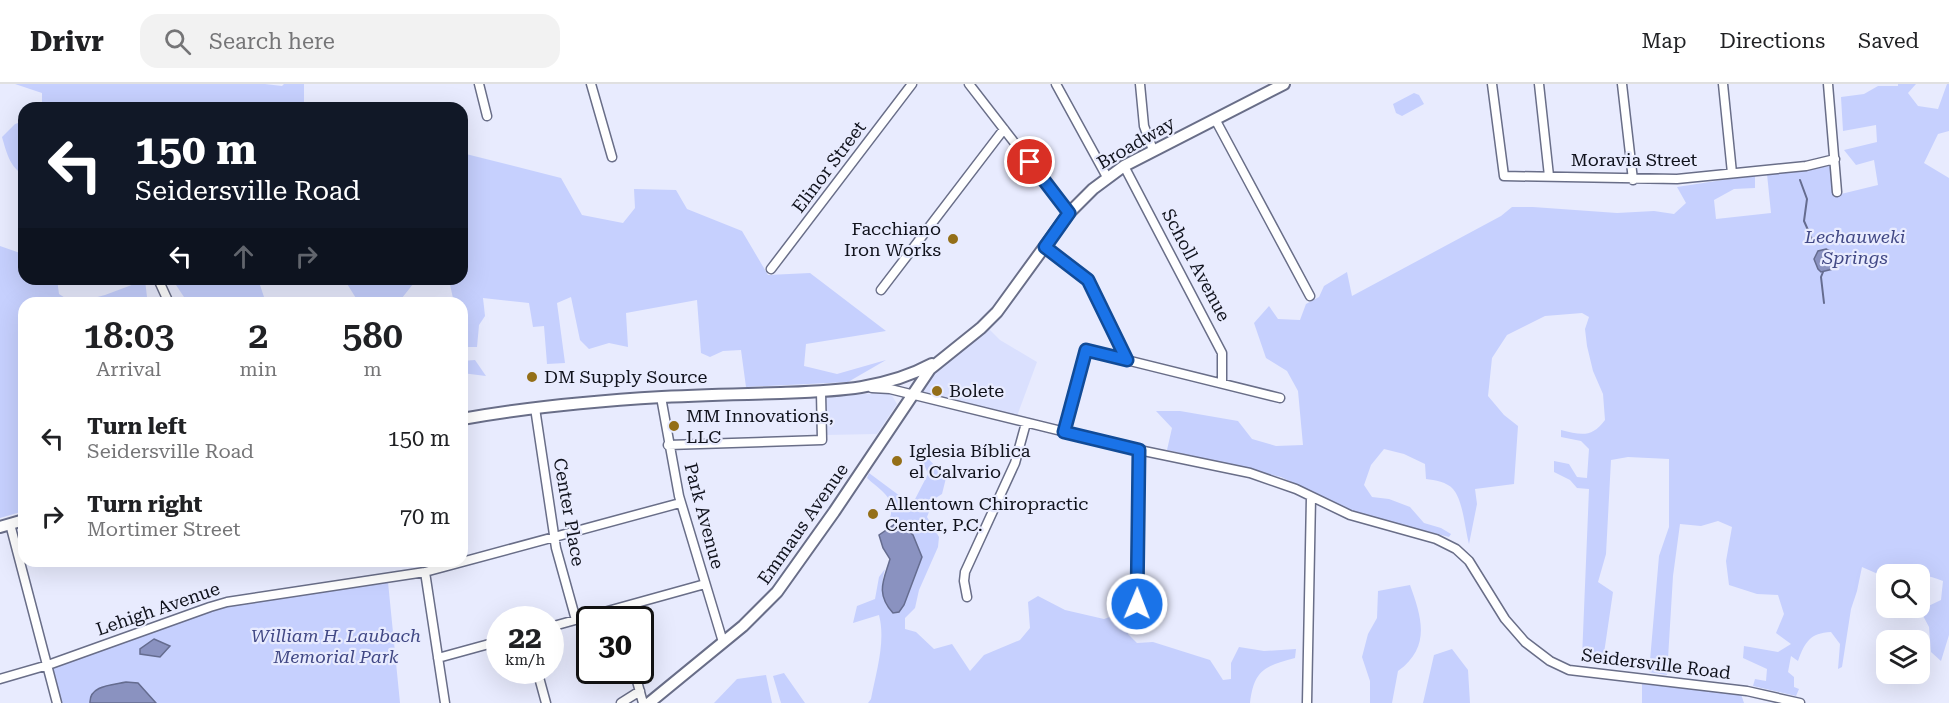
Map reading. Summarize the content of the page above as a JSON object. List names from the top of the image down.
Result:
{
  "streets": {
    "main road": ["Broadway", "Emmaus Avenue"],
    "street": [
      "Moravia Street",
      "Elinor Street",
      "Scholl Avenue",
      "Center Place",
      "Park Avenue",
      "Lehigh Avenue",
      "Seidersville Road"
    ]
  },
  "crossings": [
    ["Broadway", "Scholl Avenue"],
    ["Broadway", "Emmaus Avenue"],
    ["Broadway", "Seidersville Road"],
    ["Center Place", "Lehigh Avenue"],
    ["Park Avenue", "Emmaus Avenue"],
    ["Park Avenue", "Lehigh Avenue"],
    ["Emmaus Avenue", "Seidersville Road"]
  ],
  "parks": ["Lechauweki Springs", "William H. Laubach Memorial Park"],
  "places": [
    "Facchiano Iron Works",
    "DM Supply Source",
    "Bolete",
    "MM Innovations, LLC",
    "Iglesia Bíblica el Calvario",
    "Allentown Chiropractic Center, P.C."
  ],
  "page": {
    "header": "Drivr",
    "search": "Search here",
    "nav": ["Map", "Directions", "Saved"],
    "turn": ["150 m", "Seidersville Road"],
    "eta": [
      "18:03",
      "Arrival",
      "2",
      "min",
      "580",
      "m"
    ],
    "list": [
      {
        "name": "Turn left",
        "note": "Seidersville Road",
        "value": "150 m"
      },
      {
        "name": "Turn right",
        "note": "Mortimer Street",
        "value": "70 m"
      }
    ],
    "speed": "22 km/h",
    "limit": "30"
  }
}
